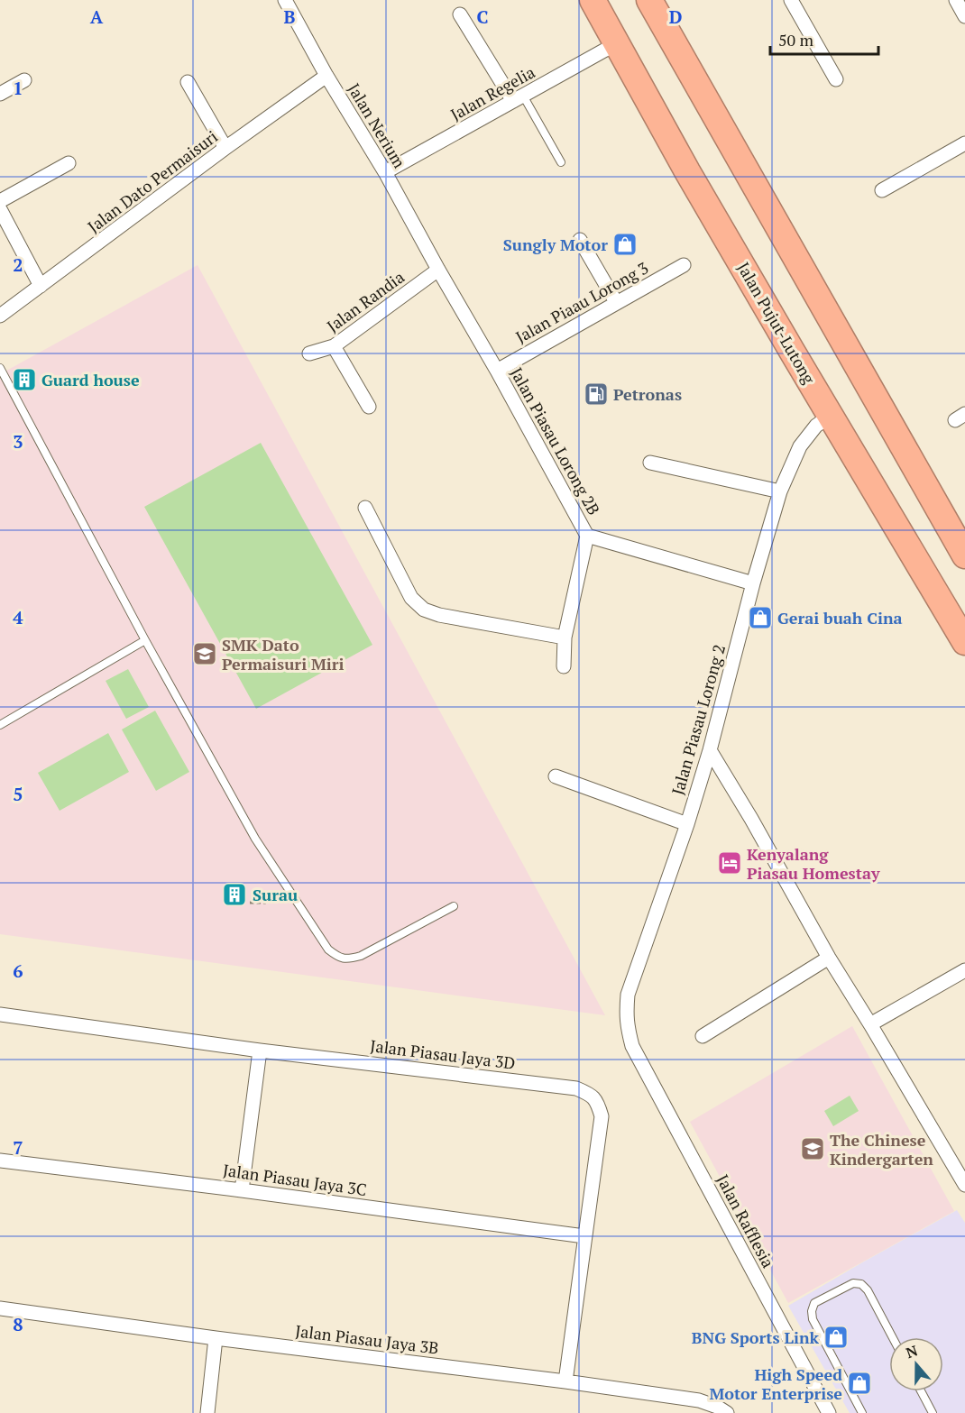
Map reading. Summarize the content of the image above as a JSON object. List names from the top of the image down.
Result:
{
  "streets": {
    "highway": ["Jalan Pujut-Lutong"],
    "street": [
      "Jalan Regelia",
      "Jalan Nerium",
      "Jalan Dato Permaisuri",
      "Jalan Randia",
      "Jalan Piaau Lorong 3",
      "Jalan Piasau Lorong 2B",
      "Jalan Piasau Lorong 2",
      "Jalan Piasau Jaya 3D",
      "Jalan Piasau Jaya 3C",
      "Jalan Rafflesia",
      "Jalan Piasau Jaya 3B"
    ]
  },
  "crossings": [
    ["Jalan Regelia", "Jalan Nerium"],
    ["Jalan Regelia", "Jalan Pujut-Lutong"],
    ["Jalan Nerium", "Jalan Dato Permaisuri"],
    ["Jalan Nerium", "Jalan Randia"],
    ["Jalan Nerium", "Jalan Piasau Lorong 2B"],
    ["Jalan Randia", "Jalan Piasau Lorong 2B"],
    ["Jalan Piaau Lorong 3", "Jalan Piasau Lorong 2B"],
    ["Jalan Pujut-Lutong", "Jalan Piasau Lorong 2"],
    ["Jalan Piasau Lorong 2B", "Jalan Piasau Lorong 2"],
    ["Jalan Piasau Lorong 2", "Jalan Rafflesia"],
    ["Jalan Piasau Jaya 3D", "Jalan Piasau Jaya 3C"],
    ["Jalan Piasau Jaya 3D", "Jalan Piasau Jaya 3B"]
  ],
  "places": {
    "shop": [
      "Sungly Motor",
      "Gerai buah Cina",
      "BNG Sports Link",
      "High Speed Motor Enterprise"
    ],
    "building": ["Guard house", "Surau"],
    "fuel station": ["Petronas"],
    "school or university": ["SMK Dato Permaisuri Miri", "The Chinese Kindergarten"],
    "hotel": ["Kenyalang Piasau Homestay"]
  },
  "scale_bar": "50 m",
  "north": "top",
  "grid": {
    "columns": [
      "A",
      "B",
      "C",
      "D"
    ],
    "rows": [
      "1",
      "2",
      "3",
      "4",
      "5",
      "6",
      "7",
      "8"
    ]
  }
}
